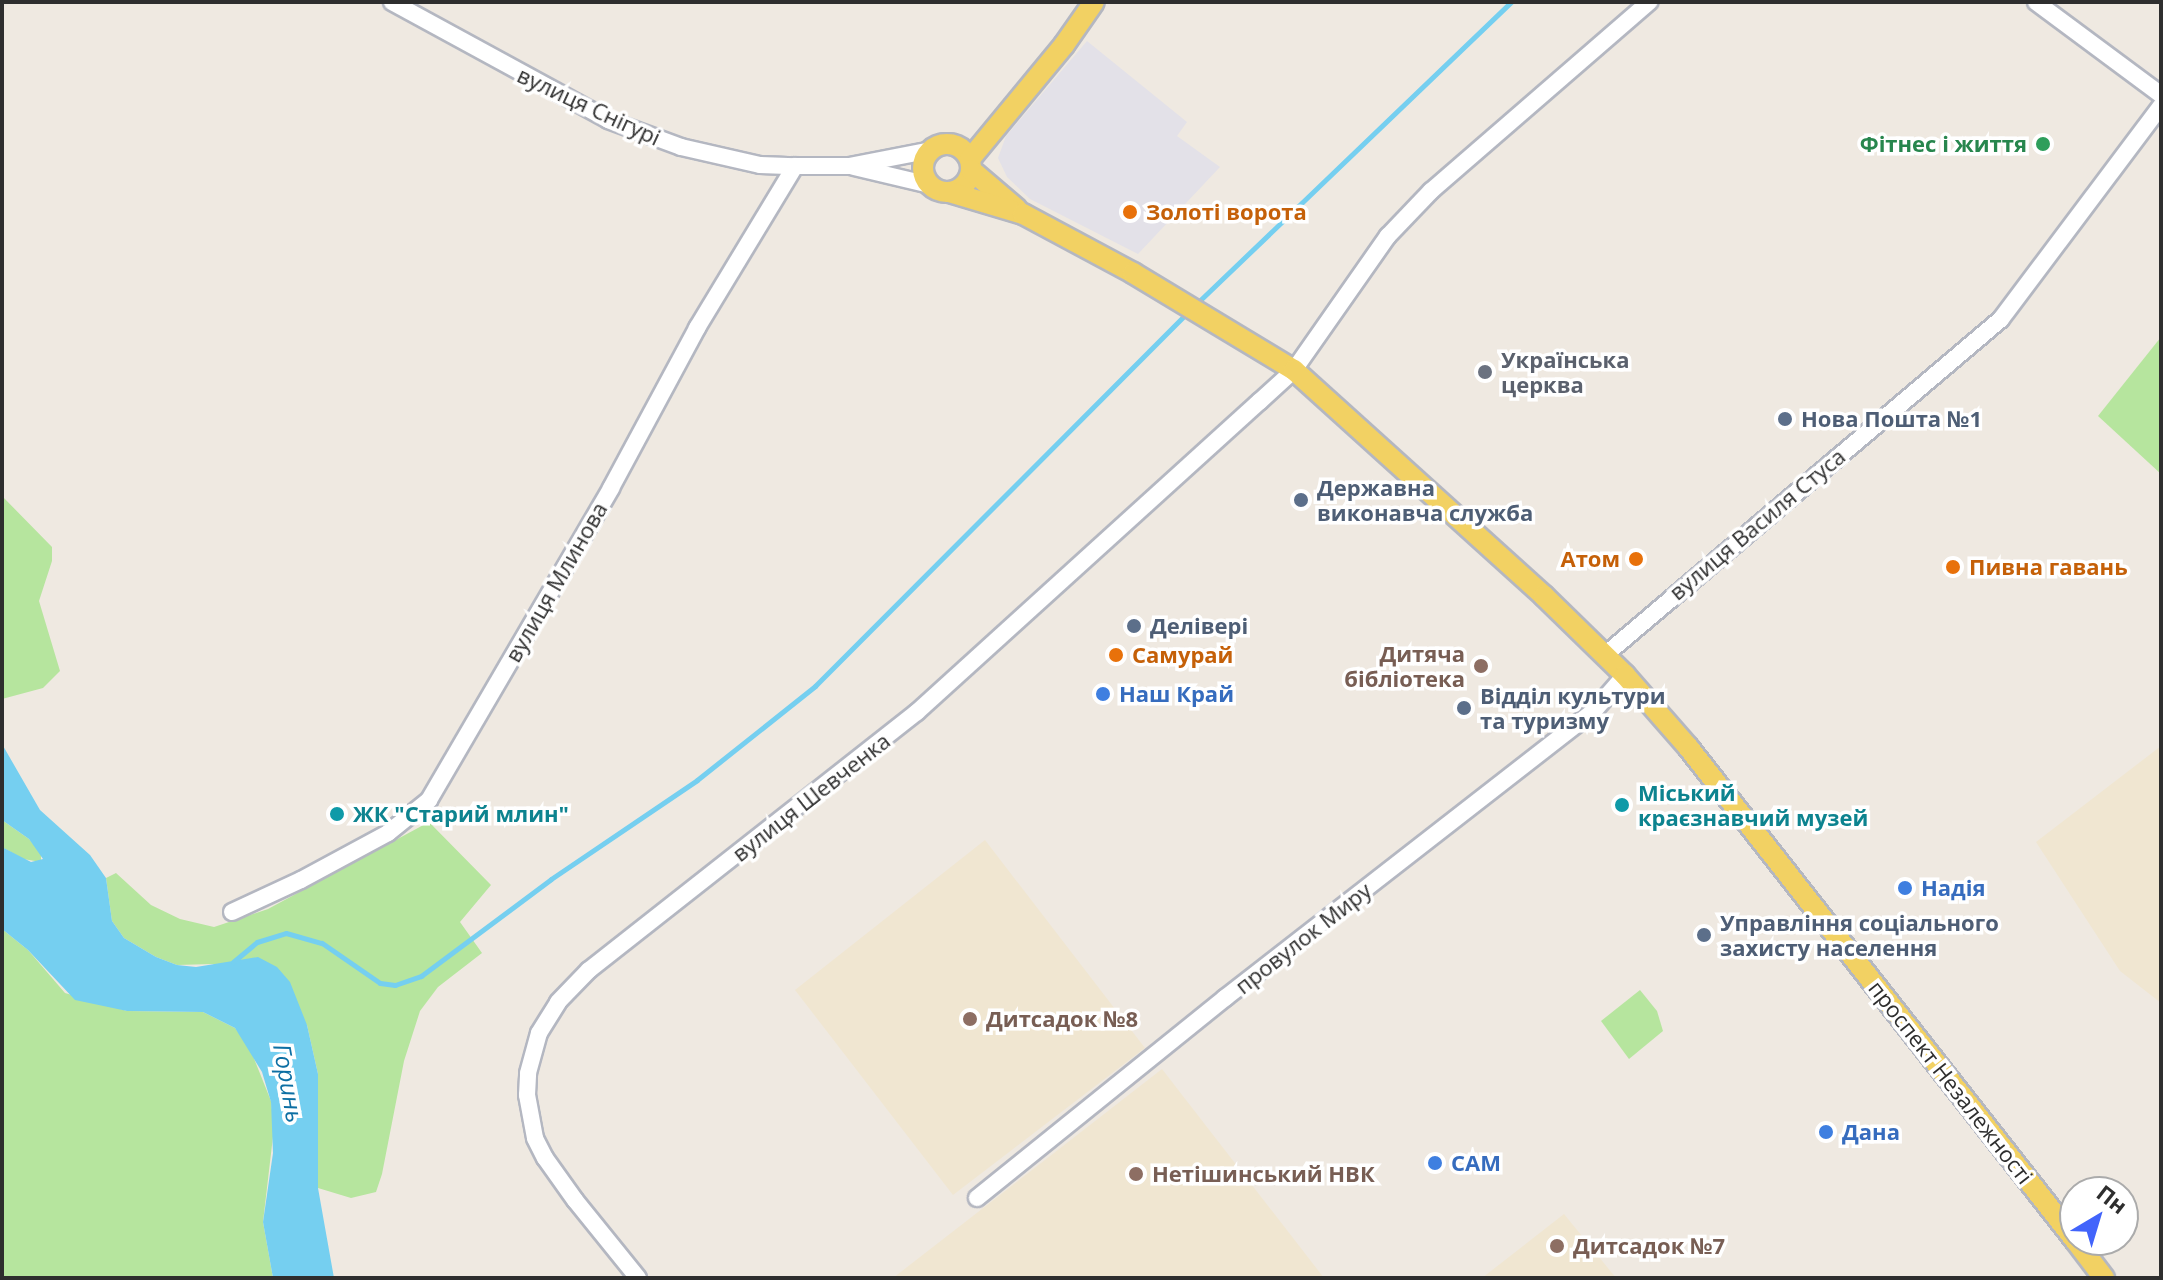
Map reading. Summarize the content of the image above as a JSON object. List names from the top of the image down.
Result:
{
  "streets": {
    "main road": ["вулиця Снігурі", "проспект Незалежності"],
    "street": [
      "вулиця Василя Стуса",
      "вулиця Млинова",
      "вулиця Шевченка",
      "провулок Миру"
    ]
  },
  "crossings": [
    ["вулиця Снігурі", "вулиця Млинова"],
    ["вулиця Снігурі", "проспект Незалежності"],
    ["вулиця Василя Стуса", "проспект Незалежності"],
    ["вулиця Шевченка", "проспект Незалежності"],
    ["провулок Миру", "проспект Незалежності"]
  ],
  "water": ["Горинь"],
  "places": [
    "Фітнес і життя",
    "Золоті ворота",
    "Українська церква",
    "Нова Пошта №1",
    "Державна виконавча служба",
    "Атом",
    "Пивна гавань",
    "Делівері",
    "Самурай",
    "Дитяча бібліотека",
    "Наш Край",
    "Відділ культури та туризму",
    "Міський краєзнавчий музей",
    "ЖК \"Старий млин\"",
    "Надія",
    "Управління соціального захисту населення",
    "Дитсадок №8",
    "Дана",
    "САМ",
    "Нетішинський НВК",
    "Дитсадок №7"
  ],
  "north": "top right"
}
